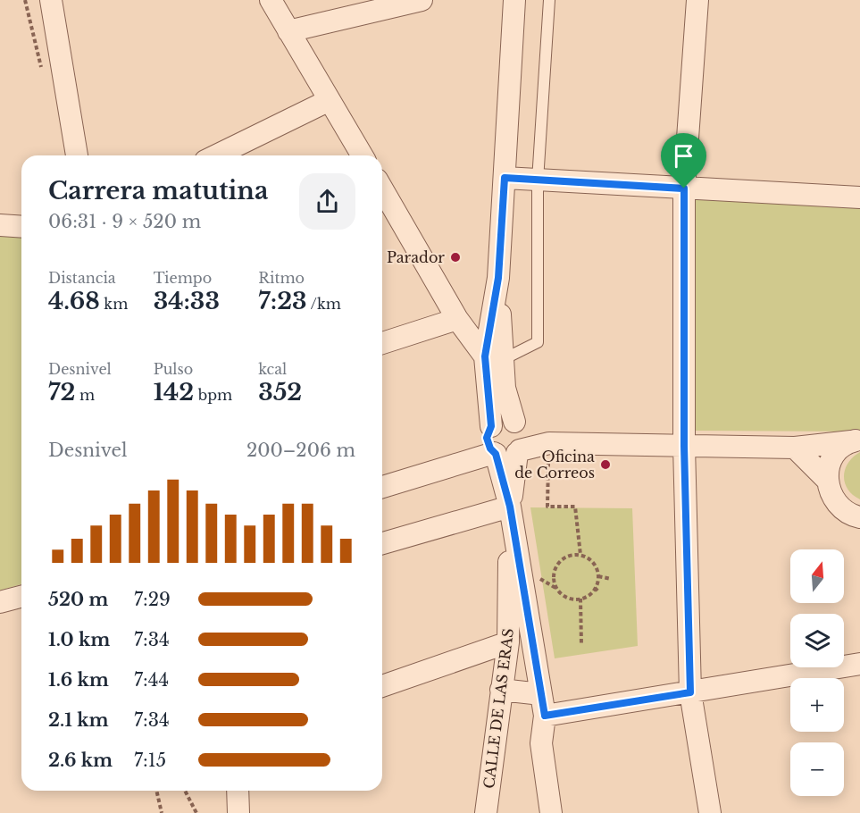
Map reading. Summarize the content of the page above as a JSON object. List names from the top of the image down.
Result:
{
  "streets": {
    "street": ["CALLE DE LAS ERAS"]
  },
  "places": ["Parador", "Oficina de Correos"],
  "north": "top",
  "page": {
    "heading": ["Carrera matutina", "06:31 · 9 × 520 m"],
    "stats": [
      ["Distancia", "4.68 km"],
      ["Tiempo", "34:33"],
      ["Ritmo", "7:23 /km"],
      ["Desnivel", "72 m"],
      ["Pulso", "142 bpm"],
      ["kcal", "352"]
    ],
    "chart": ["Desnivel", "200–206 m"],
    "map_buttons": ["+", "−"],
    "list": [
      {
        "name": "520 m",
        "note": "7:29"
      },
      {
        "name": "1.0 km",
        "note": "7:34"
      },
      {
        "name": "1.6 km",
        "note": "7:44"
      },
      {
        "name": "2.1 km",
        "note": "7:34"
      },
      {
        "name": "2.6 km",
        "note": "7:15"
      }
    ]
  }
}
